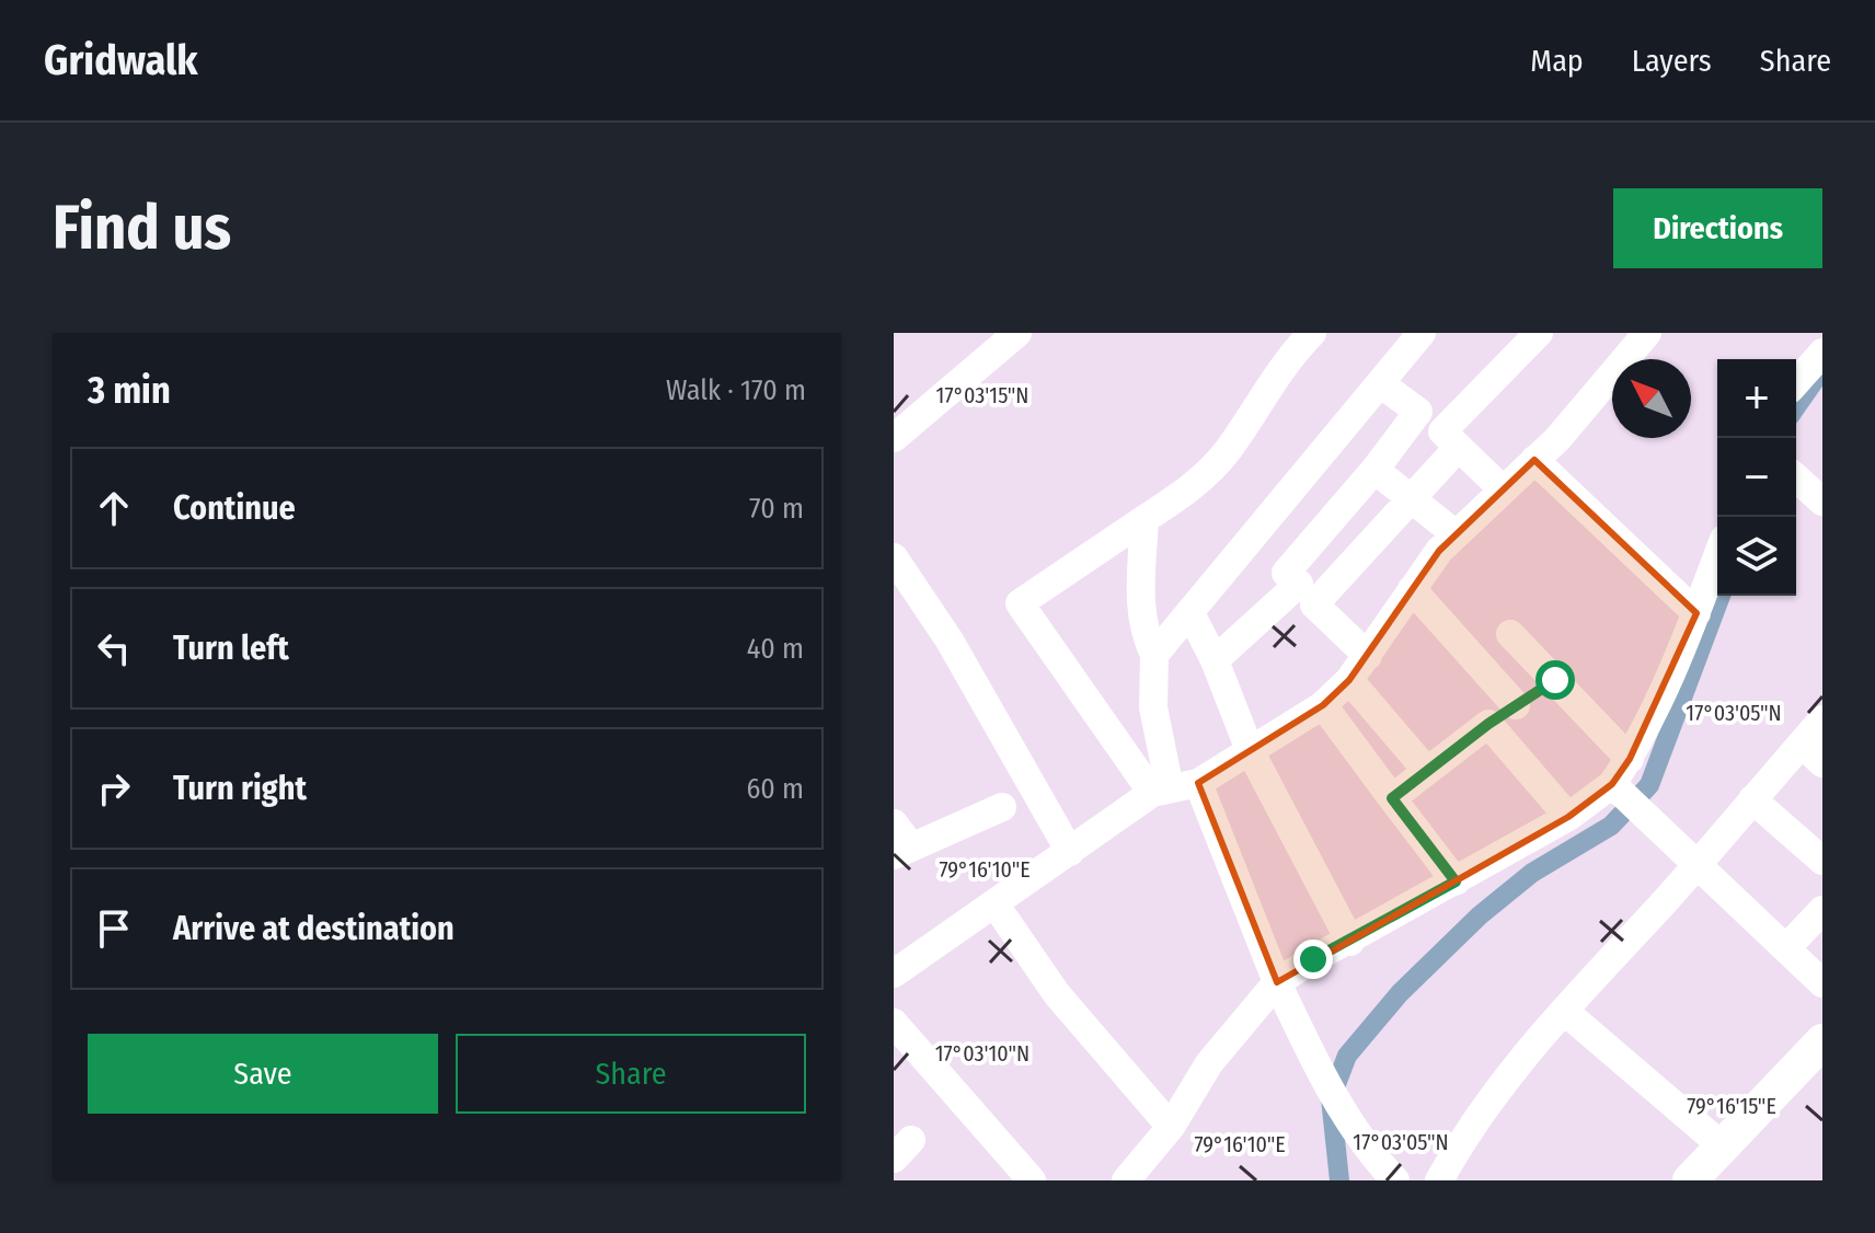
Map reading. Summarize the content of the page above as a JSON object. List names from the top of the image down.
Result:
{
  "north": "top left",
  "page": {
    "header": "Gridwalk",
    "nav": ["Map", "Layers", "Share"],
    "buttons": [
      "Directions",
      ["Save", "Share"]
    ],
    "title": "Find us",
    "heading": ["3 min", "Walk · 170 m"],
    "map_buttons": ["+", "−"],
    "list": [
      ["Continue", "70 m"],
      ["Turn left", "40 m"],
      ["Turn right", "60 m"],
      "Arrive at destination"
    ]
  },
  "coordinates": [
    "17°03'15\"N",
    "17°03'05\"N",
    "79°16'10\"E",
    "17°03'10\"N",
    "79°16'15\"E"
  ]
}
